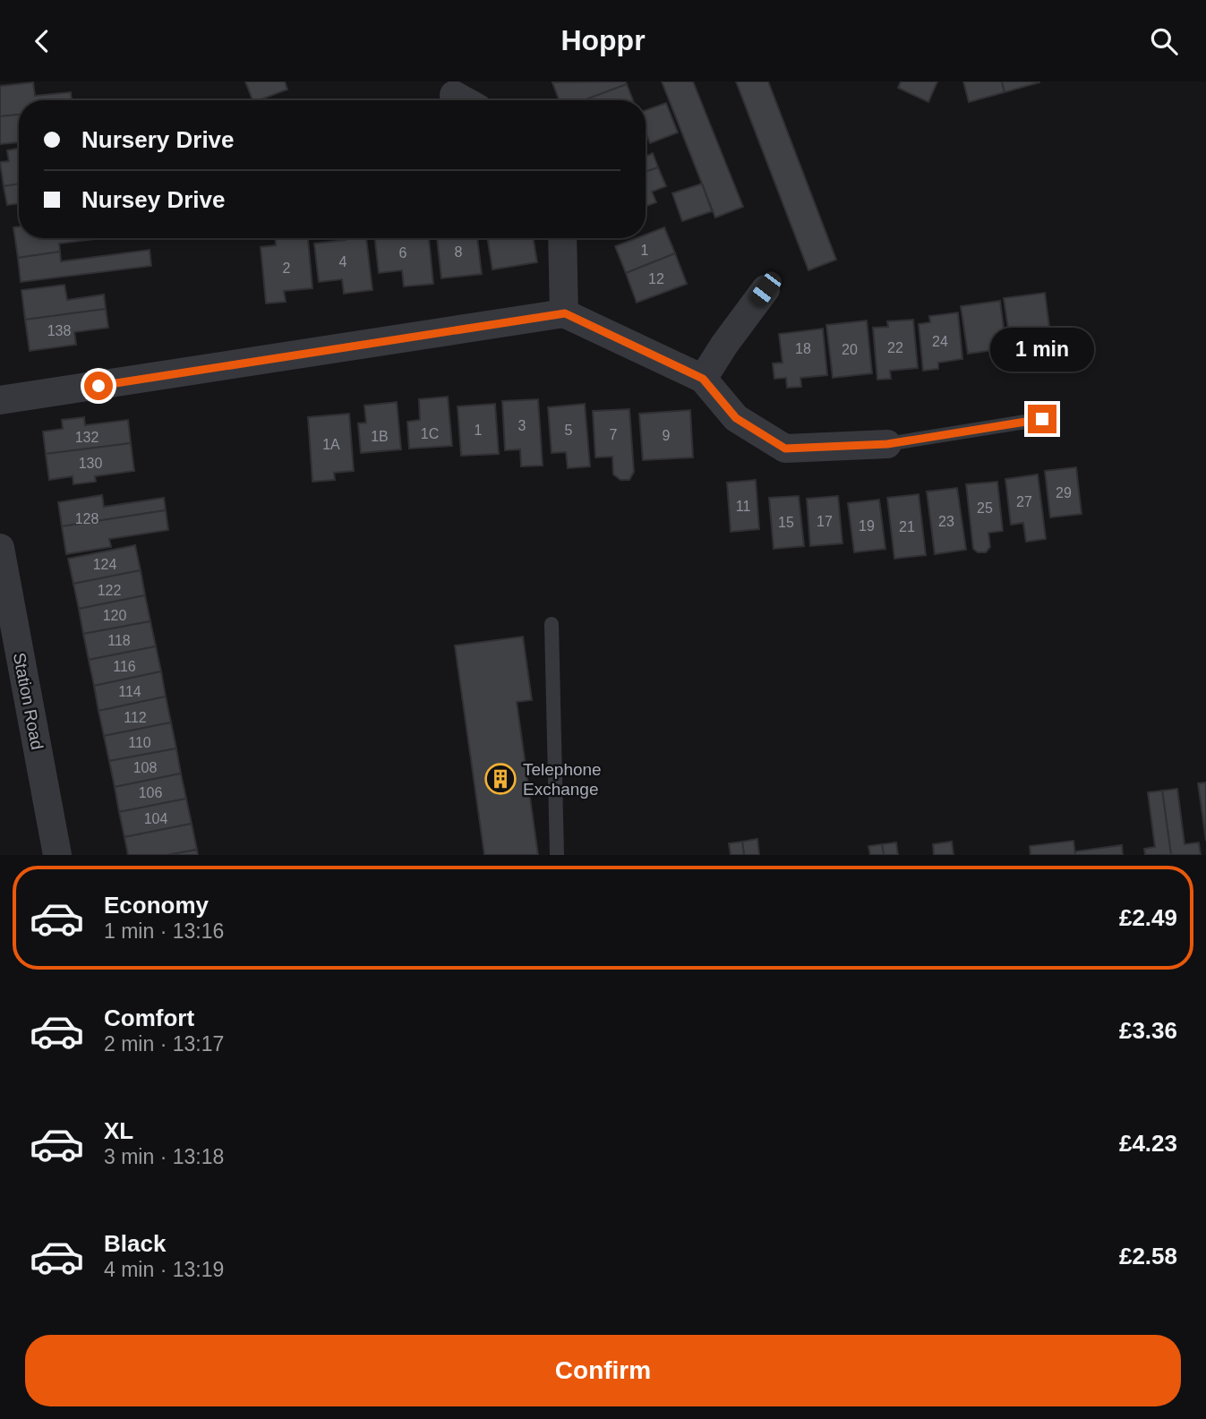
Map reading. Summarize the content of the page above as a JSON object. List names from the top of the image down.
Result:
{
  "streets": {
    "street": ["Station Road"]
  },
  "places": {
    "building": ["Telephone Exchange"]
  },
  "house_numbers": [
    "1",
    "8",
    "6",
    "4",
    "2",
    "12",
    "138",
    "24",
    "22",
    "18",
    "20",
    "3",
    "1",
    "5",
    "1C",
    "7",
    "9",
    "1B",
    "132",
    "1A",
    "130",
    "29",
    "27",
    "11",
    "25",
    "128",
    "17",
    "23",
    "15",
    "19",
    "21",
    "124",
    "122",
    "120",
    "118",
    "116",
    "114",
    "112",
    "110",
    "108",
    "106",
    "104"
  ],
  "page": {
    "header": "Hoppr",
    "banner": ["Nursery Drive", "Nursey Drive"],
    "bubble": "1 min",
    "list": [
      {
        "name": "Economy",
        "note": "1 min · 13:16",
        "value": "£2.49"
      },
      {
        "name": "Comfort",
        "note": "2 min · 13:17",
        "value": "£3.36"
      },
      {
        "name": "XL",
        "note": "3 min · 13:18",
        "value": "£4.23"
      },
      {
        "name": "Black",
        "note": "4 min · 13:19",
        "value": "£2.58"
      }
    ],
    "buttons": "Confirm"
  }
}
